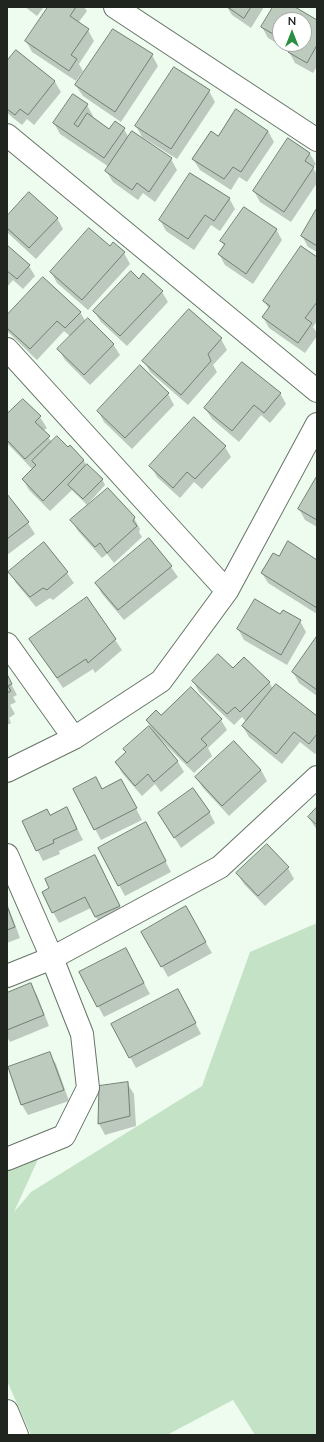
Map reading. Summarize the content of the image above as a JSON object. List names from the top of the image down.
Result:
{
  "north": "top"
}
